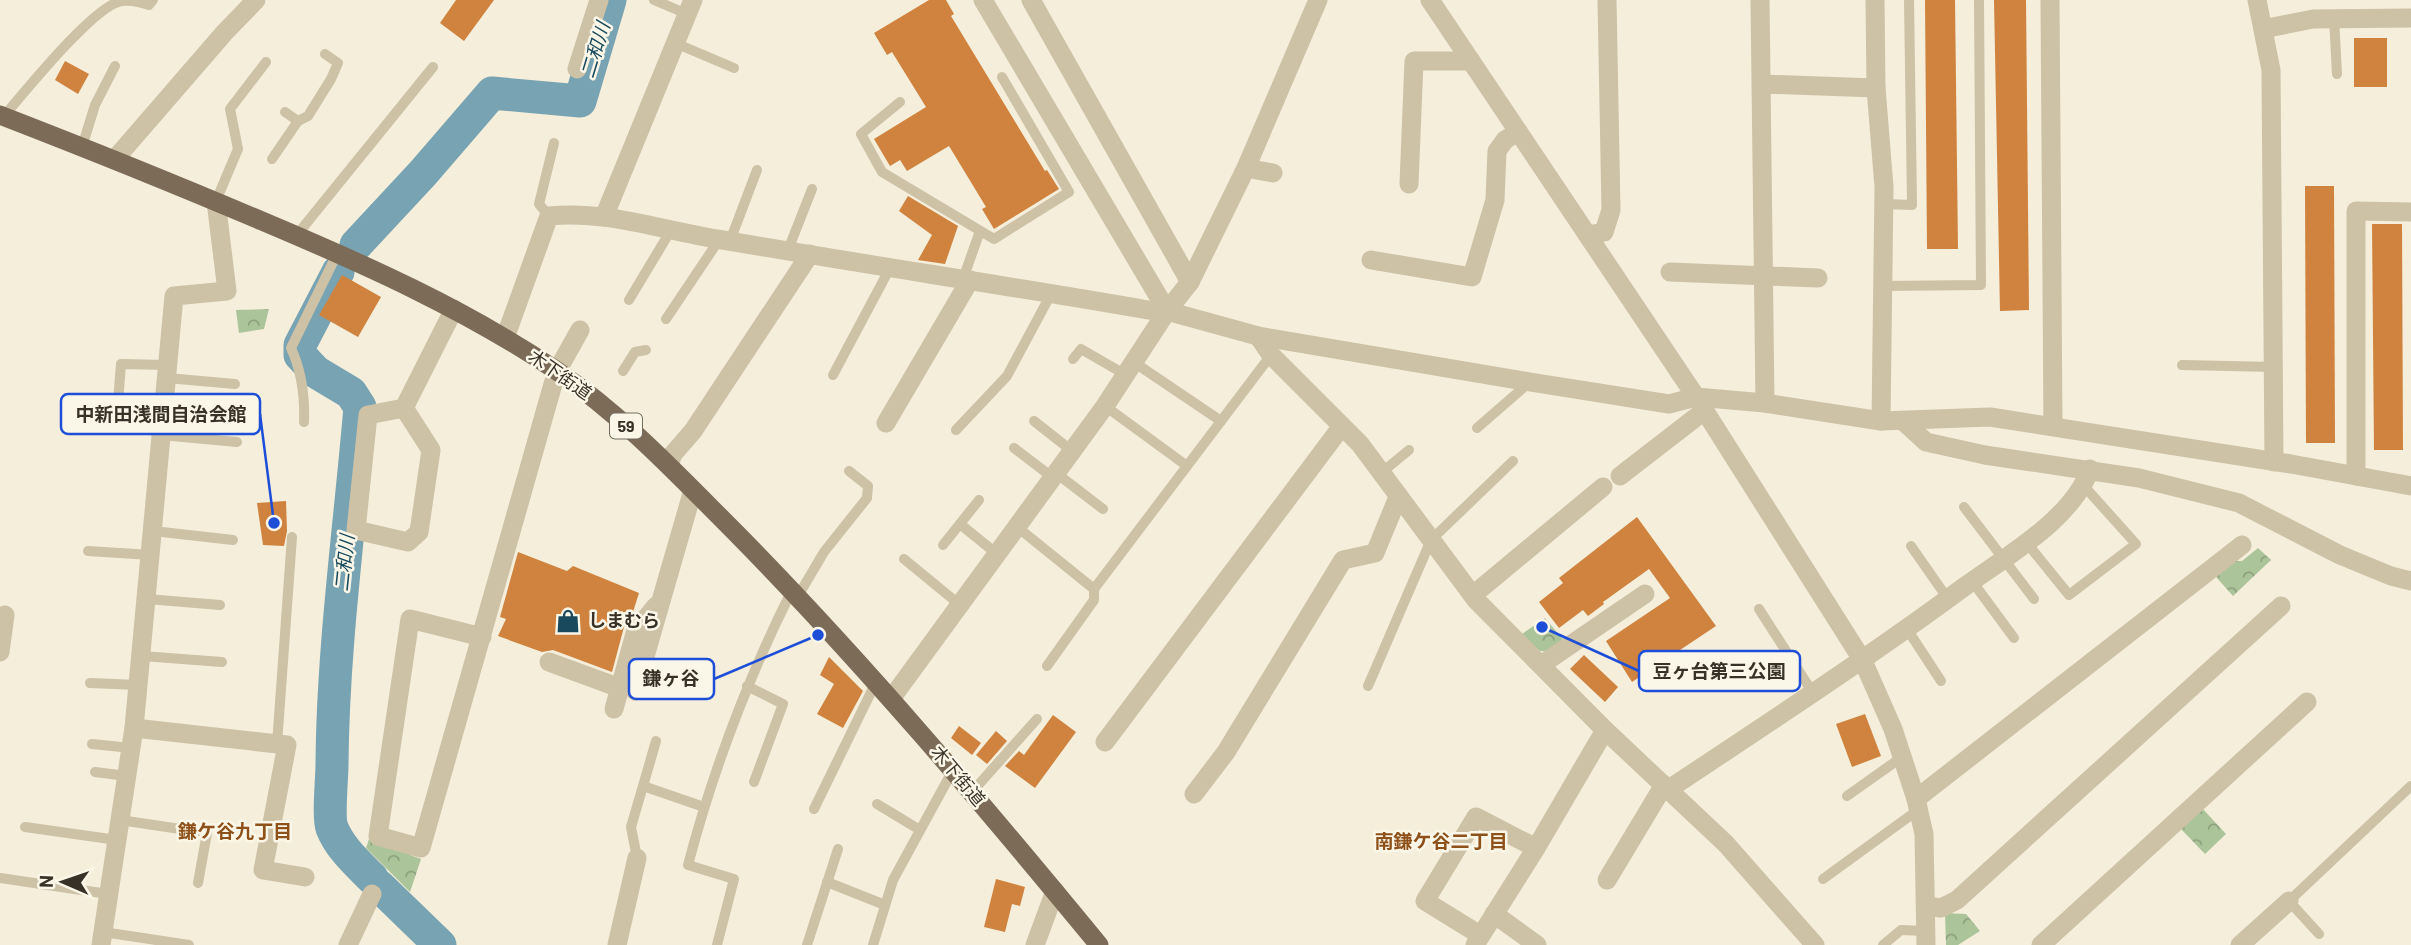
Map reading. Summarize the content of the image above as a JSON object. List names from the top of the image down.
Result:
{
  "streets": {
    "main road": ["木下街道", "59"]
  },
  "districts": ["鎌ケ谷九丁目", "南鎌ケ谷二丁目"],
  "water": ["二和川"],
  "places": {
    "other": ["中新田浅間自治会館", "豆ヶ台第三公園", "鎌ヶ谷"],
    "shop": ["しまむら"]
  },
  "north": "left"
}
